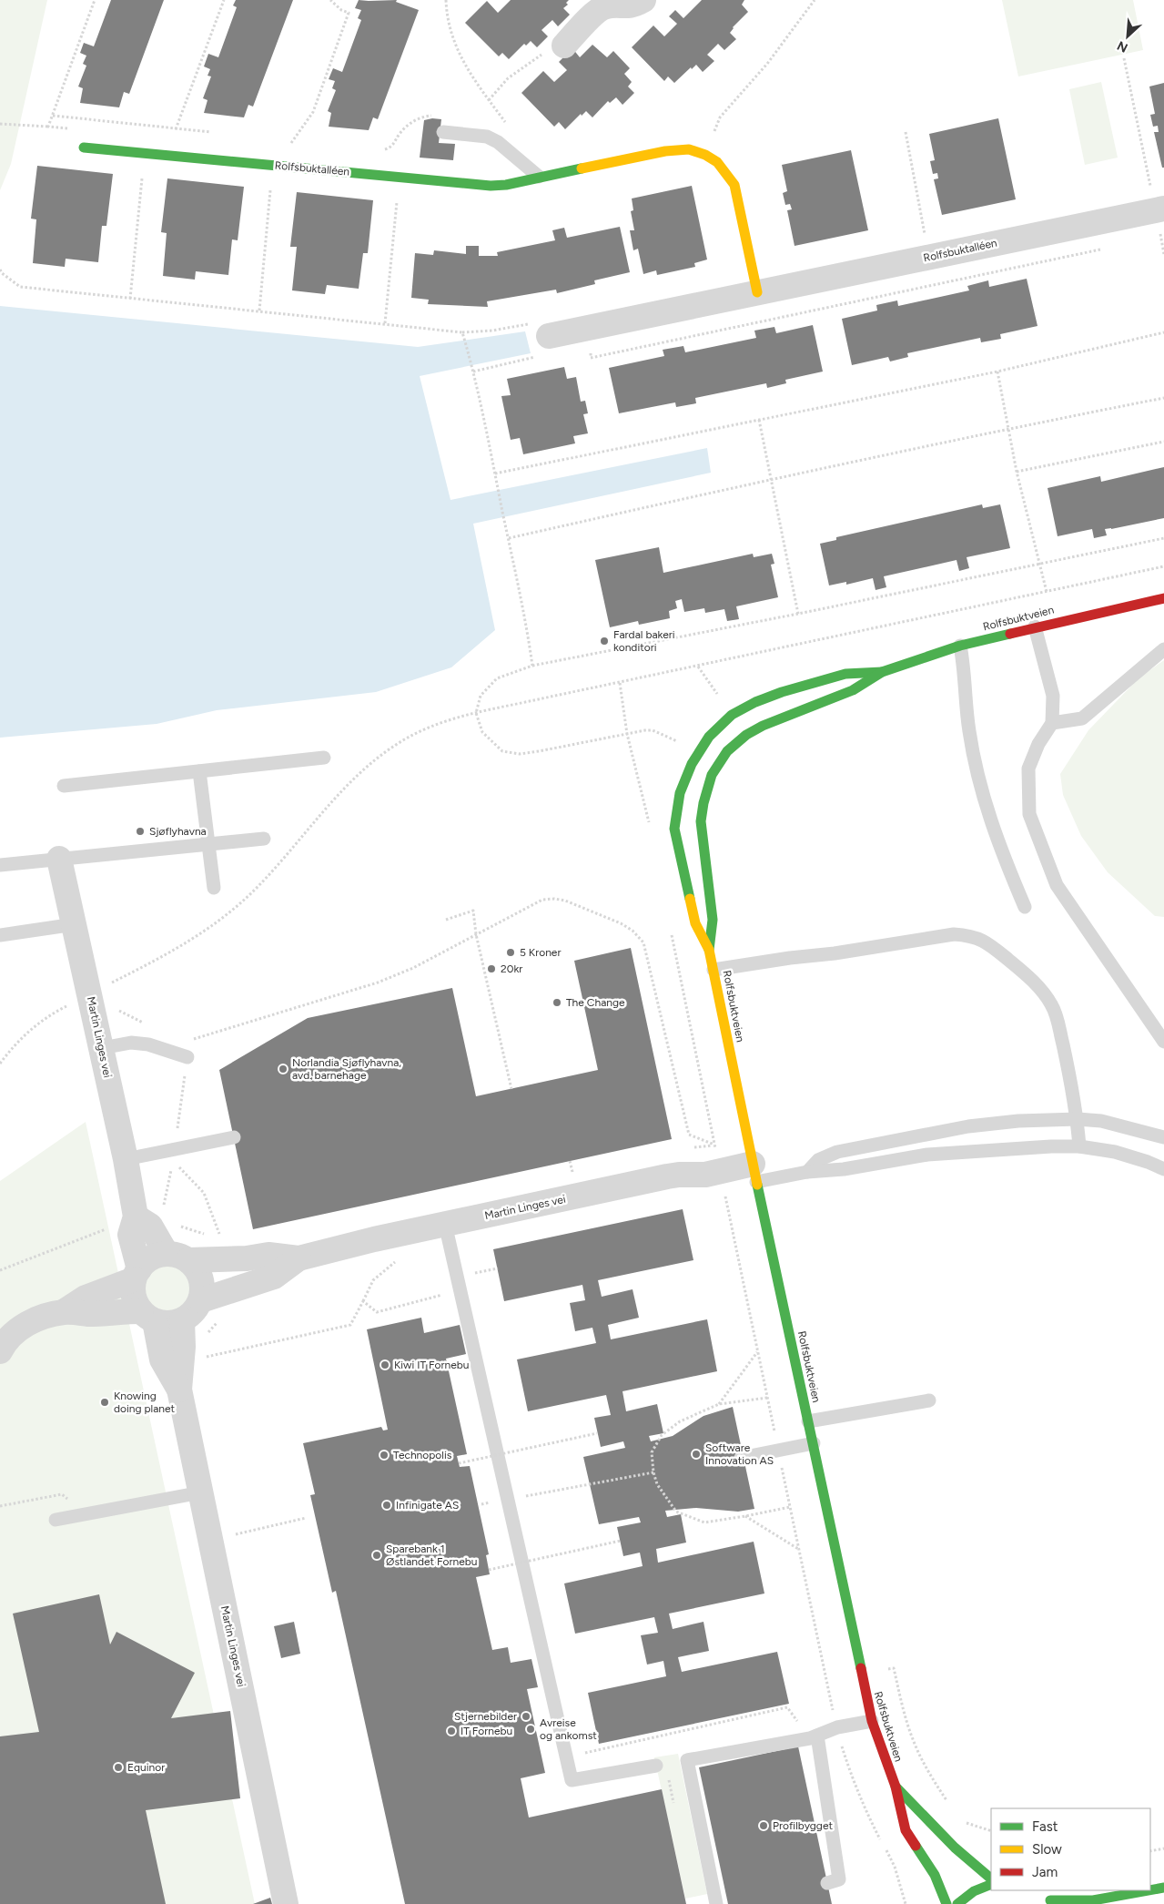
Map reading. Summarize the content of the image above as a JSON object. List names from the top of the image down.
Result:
{
  "streets": {
    "street": ["Rolfsbuktalléen", "Rolfsbuktveien", "Martin Linges vei"]
  },
  "crossings": [
    ["Rolfsbuktveien", "Martin Linges vei"]
  ],
  "places": [
    "Fardal bakeri konditori",
    "Sjøflyhavna",
    "5 Kroner",
    "20kr",
    "The Change",
    "Norlandia Sjøflyhavna, avd. barnehage",
    "Kiwi IT Fornebu",
    "Knowing doing planet",
    "Software Innovation AS",
    "Technopolis",
    "Infinigate AS",
    "Sparebank 1 Østlandet Fornebu",
    "Stjernebilder",
    "Avreise og ankomst",
    "IT Fornebu",
    "Equinor",
    "Profilbygget"
  ],
  "legend": ["Fast", "Slow", "Jam"],
  "north": "bottom left"
}
